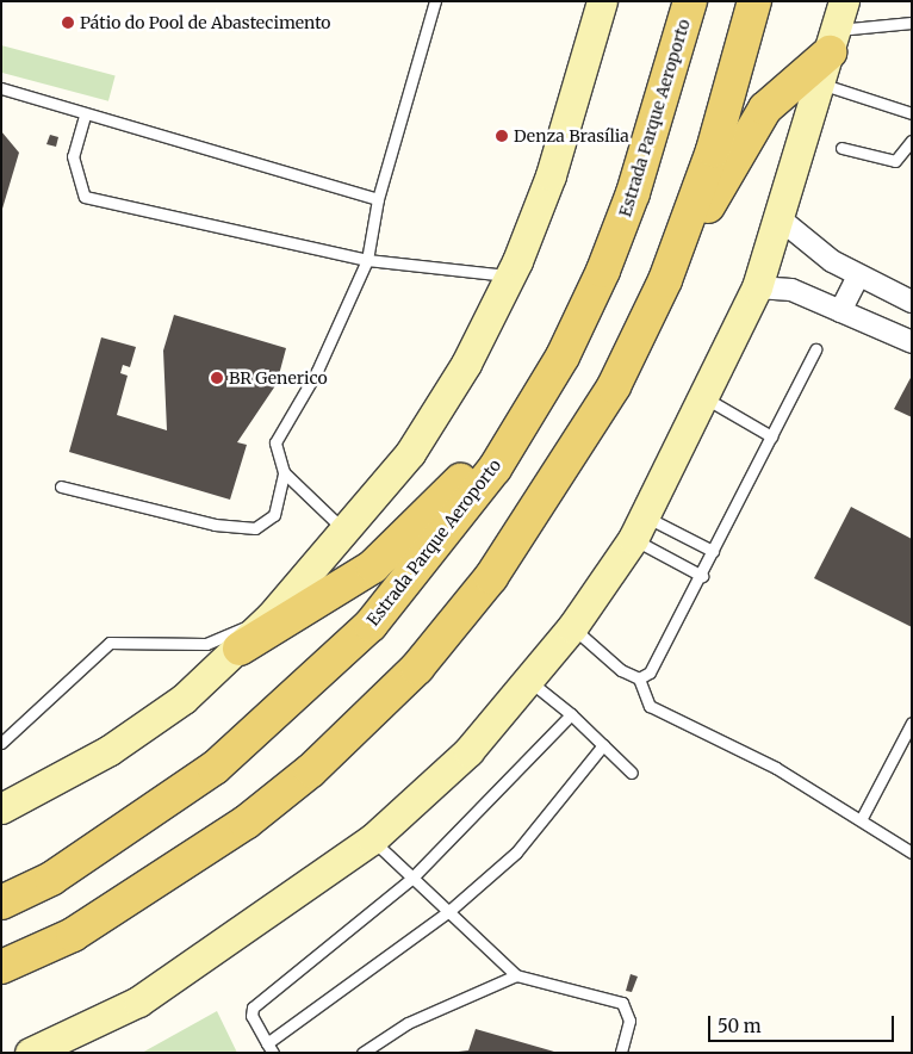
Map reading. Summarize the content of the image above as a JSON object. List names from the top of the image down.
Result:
{
  "streets": {
    "main road": ["Estrada Parque Aeroporto"]
  },
  "places": ["Pátio do Pool de Abastecimento", "Denza Brasília", "BR Generico"],
  "scale_bar": "50 m"
}
